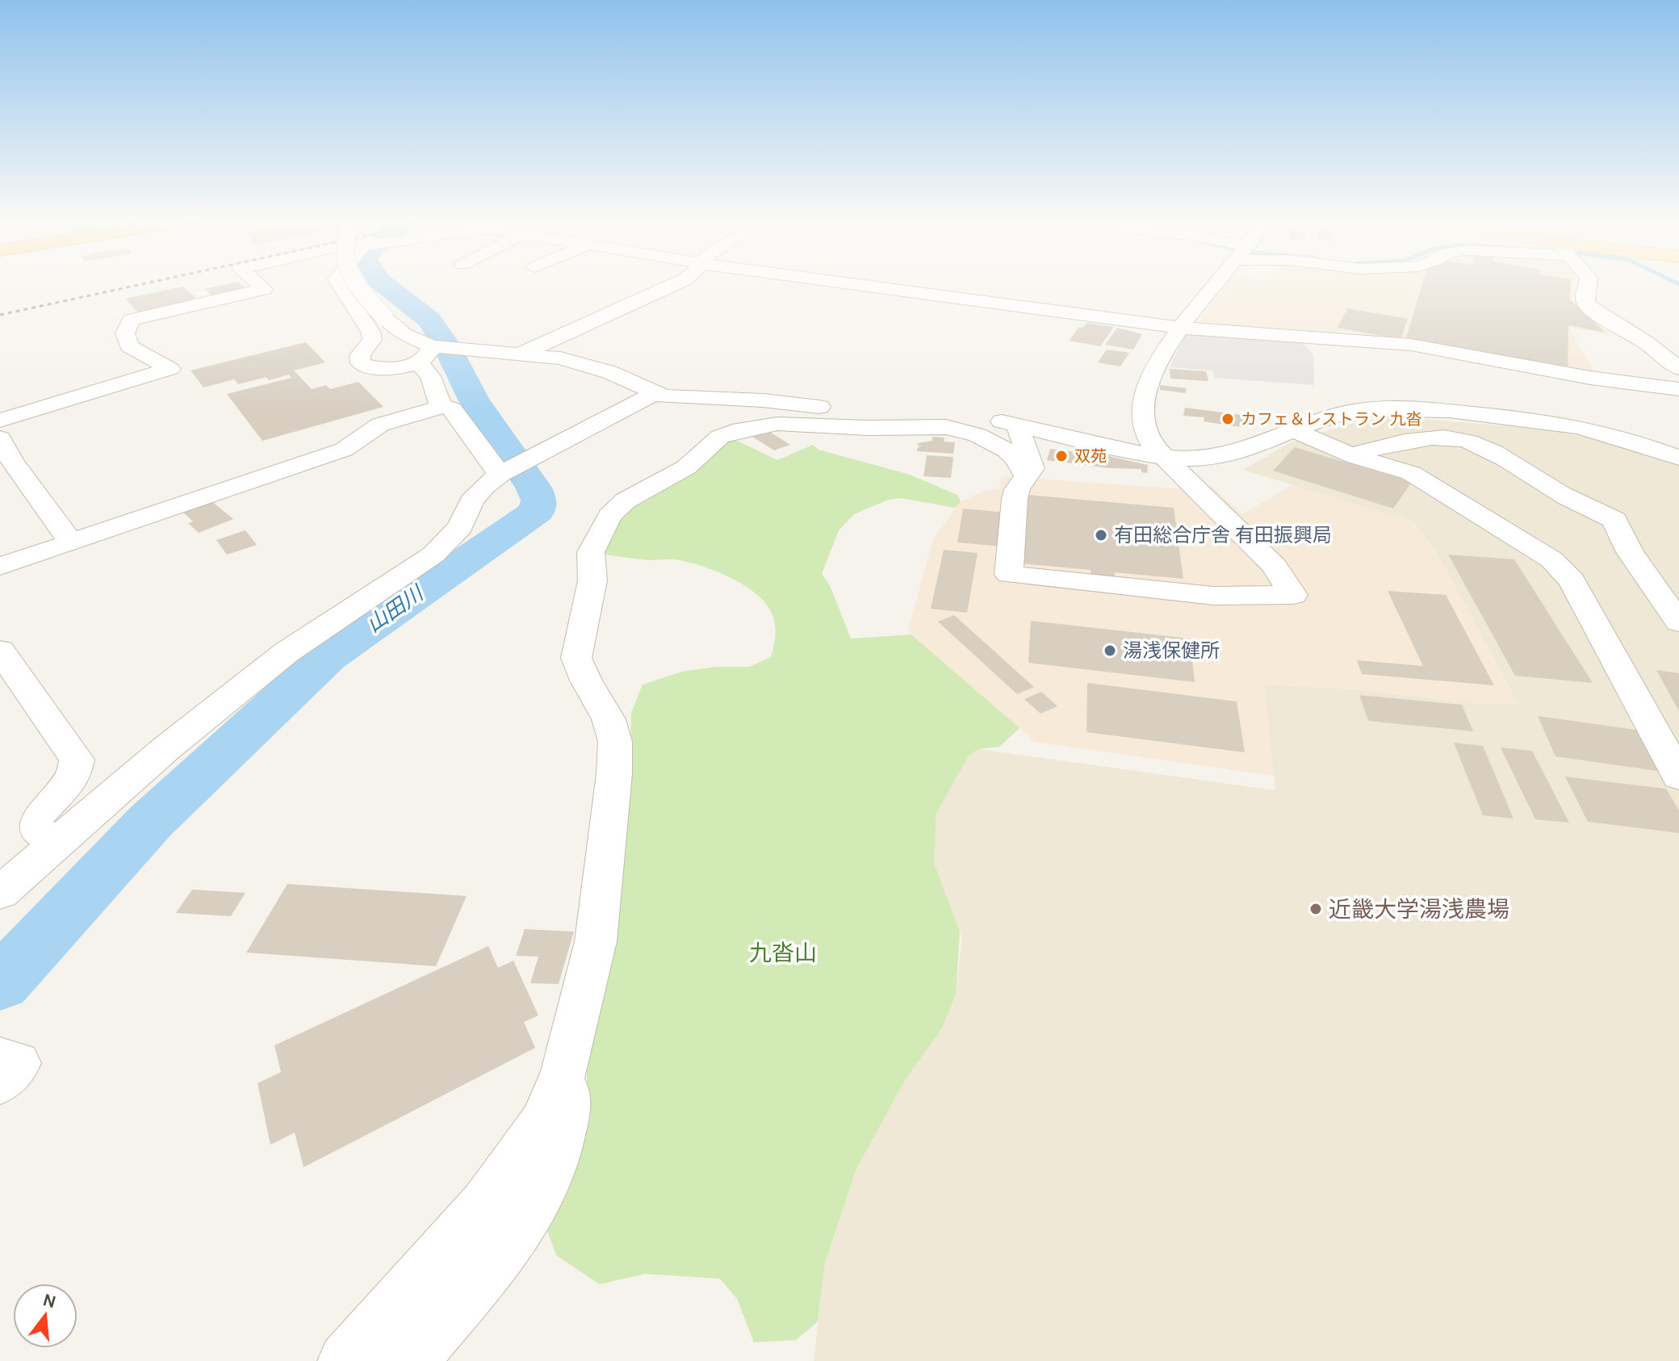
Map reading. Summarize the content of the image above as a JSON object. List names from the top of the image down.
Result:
{
  "water": ["山田川"],
  "parks": ["九沓山"],
  "places": [
    "カフェ＆レストラン 九沓",
    "双苑",
    "有田総合庁舎 有田振興局",
    "湯浅保健所",
    "近畿大学湯浅農場"
  ],
  "north": "top"
}
